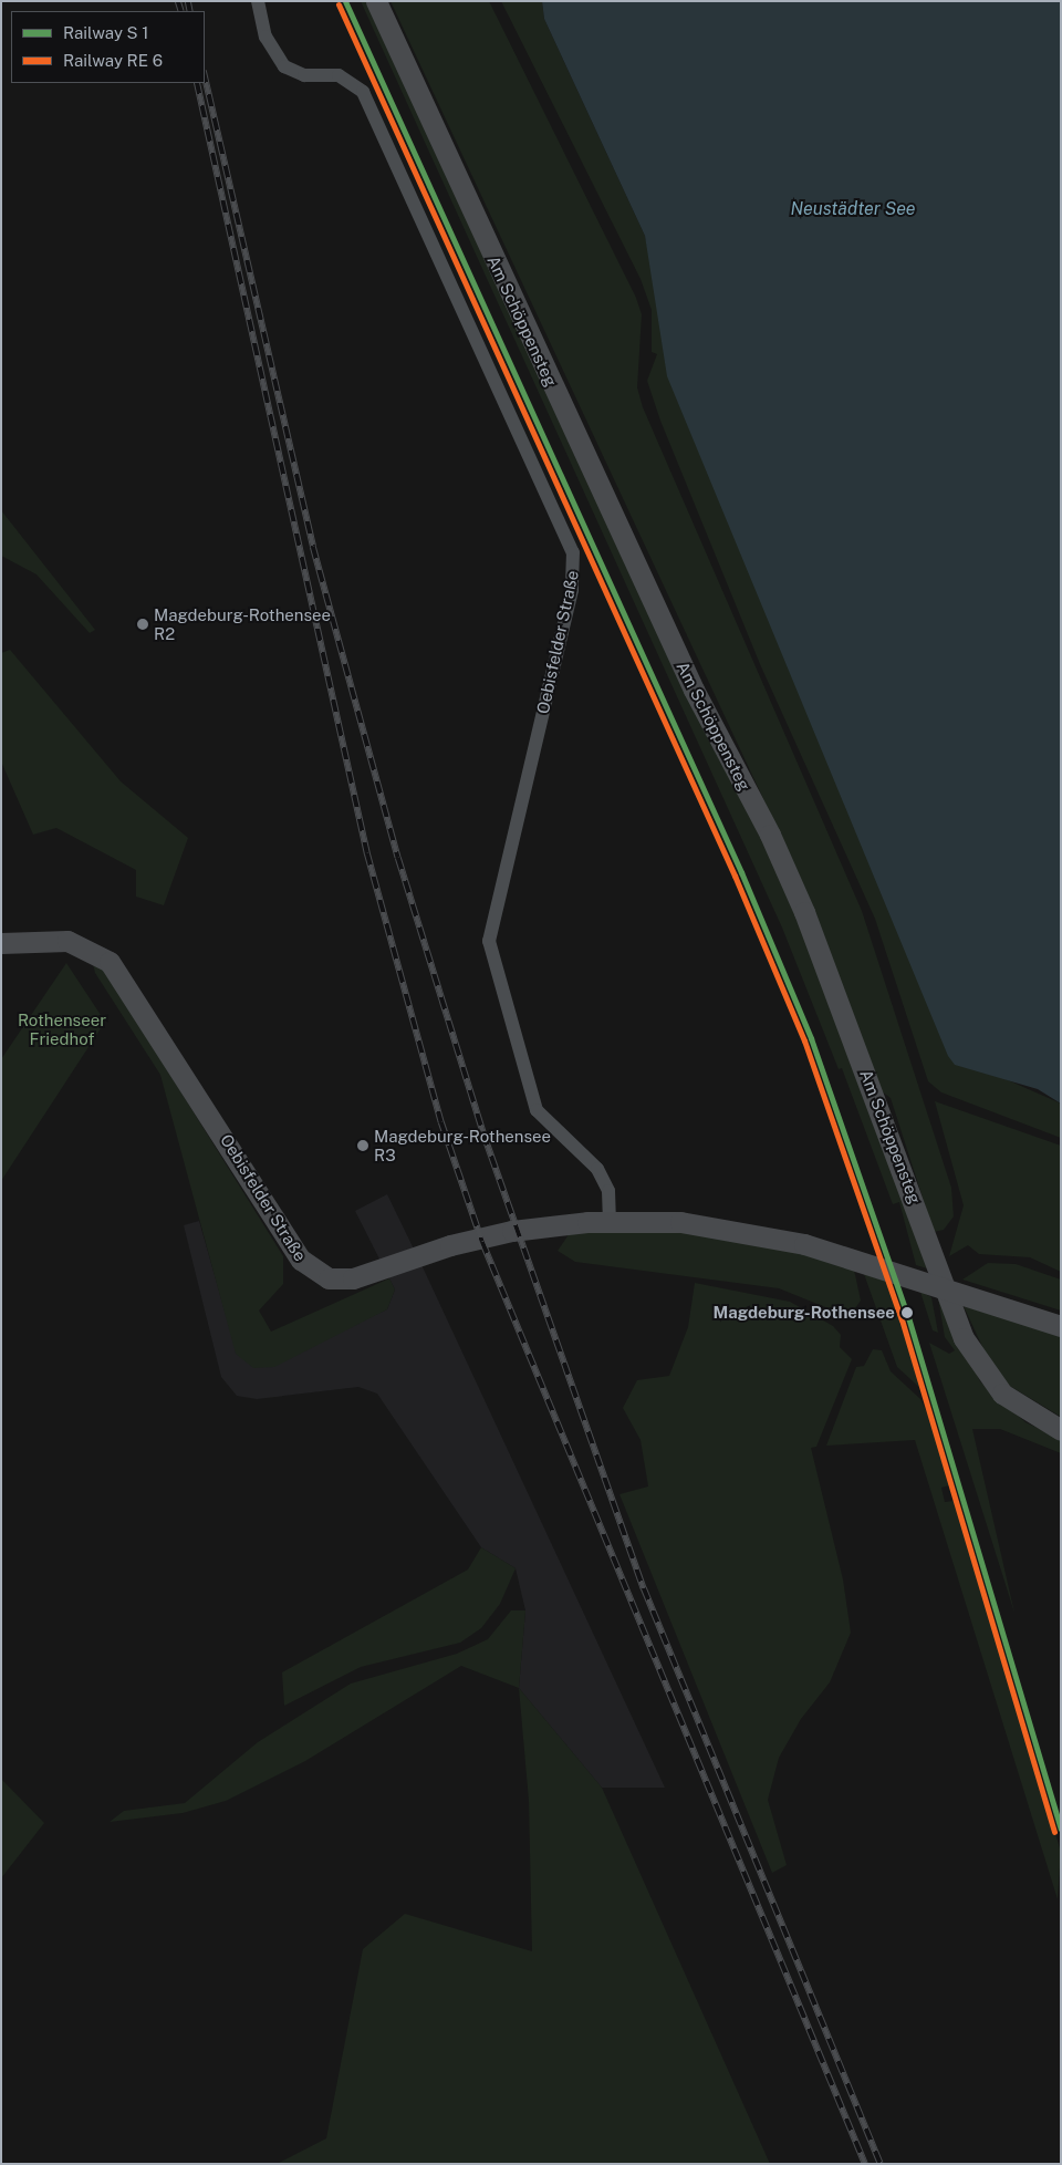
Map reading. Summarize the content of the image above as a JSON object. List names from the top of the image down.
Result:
{
  "streets": {
    "street": ["Am Schöppensteg", "Oebisfelder Straße"]
  },
  "water": ["Neustädter See"],
  "parks": ["Rothenseer Friedhof"],
  "places": ["Magdeburg-Rothensee R2", "Magdeburg-Rothensee R3", "Magdeburg-Rothensee"],
  "legend": ["Railway S 1", "Railway RE 6"]
}
